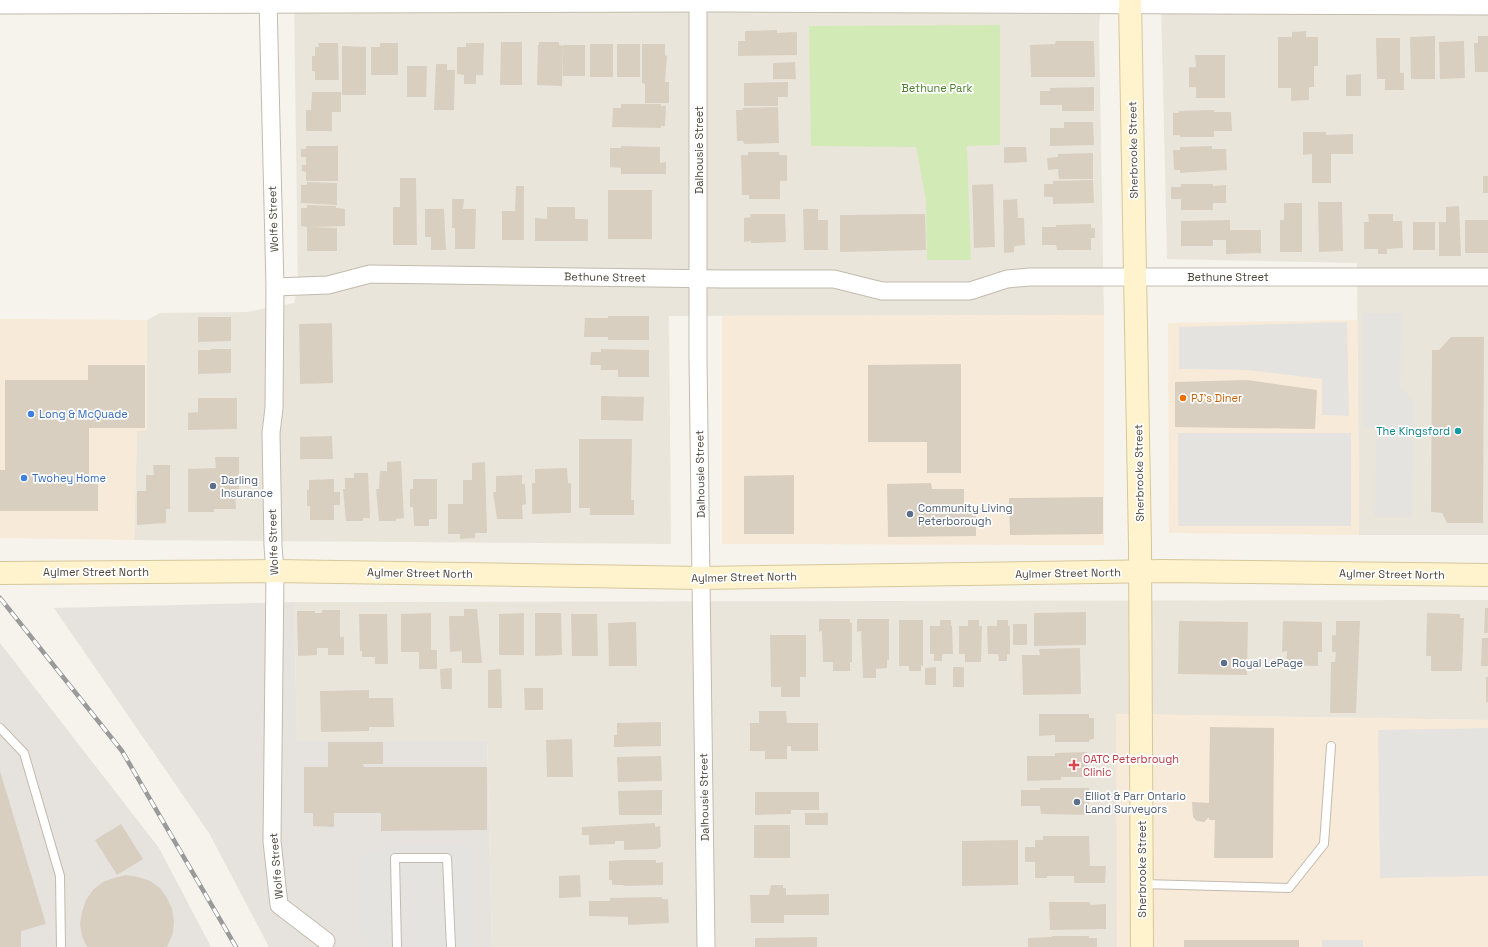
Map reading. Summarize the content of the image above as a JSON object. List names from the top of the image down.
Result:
{
  "streets": {
    "street": [
      "Dalhousie Street",
      "Sherbrooke Street",
      "Wolfe Street",
      "Bethune Street",
      "Aylmer Street North"
    ]
  },
  "crossings": [
    ["Dalhousie Street", "Bethune Street"],
    ["Dalhousie Street", "Aylmer Street North"],
    ["Sherbrooke Street", "Bethune Street"],
    ["Sherbrooke Street", "Aylmer Street North"],
    ["Wolfe Street", "Bethune Street"],
    ["Wolfe Street", "Aylmer Street North"]
  ],
  "parks": ["Bethune Park"],
  "places": {
    "other": [
      "PJ's Diner",
      "Long & McQuade",
      "The Kingsford",
      "Twohey Home",
      "Darling Insurance",
      "Community Living Peterborough",
      "Royal LePage",
      "Elliot & Parr Ontario Land Surveyors"
    ],
    "health": ["OATC Peterbrough Clinic"]
  }
}
